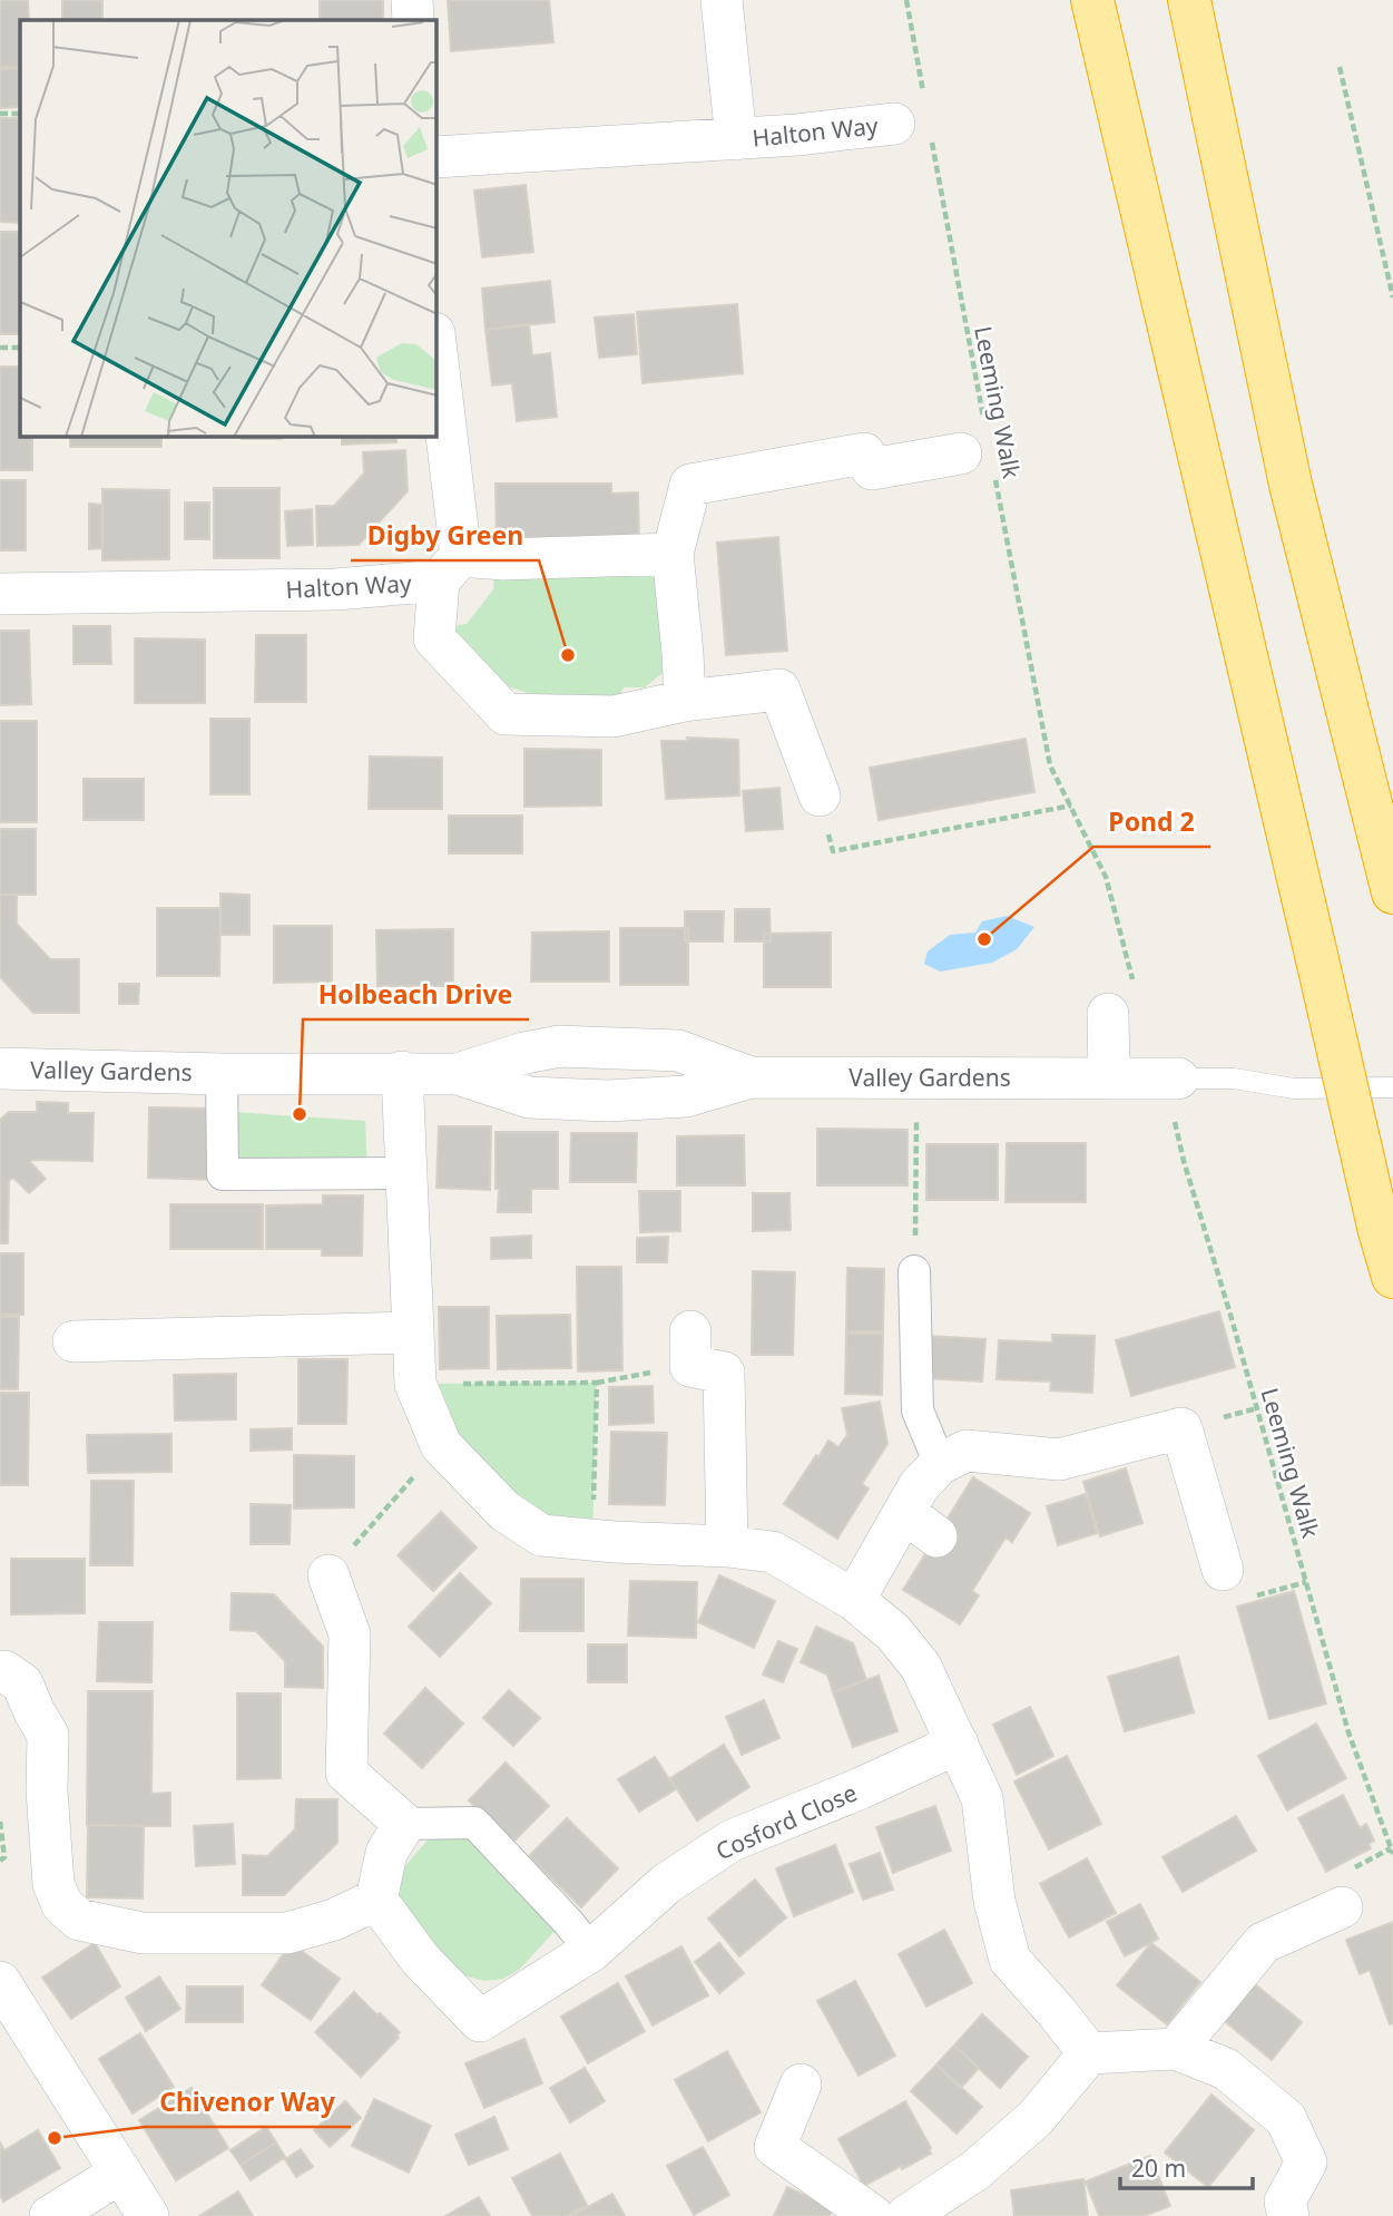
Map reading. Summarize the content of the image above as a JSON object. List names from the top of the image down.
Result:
{
  "streets": {
    "street": ["Halton Way", "Valley Gardens", "Cosford Close"],
    "path": ["Leeming Walk"]
  },
  "crossings": [
    ["Halton Way", "Leeming Walk"],
    ["Leeming Walk", "Valley Gardens"]
  ],
  "places": [
    "Digby Green",
    "Pond 2",
    "Holbeach Drive",
    "Chivenor Way"
  ],
  "scale_bar": "20 m"
}
